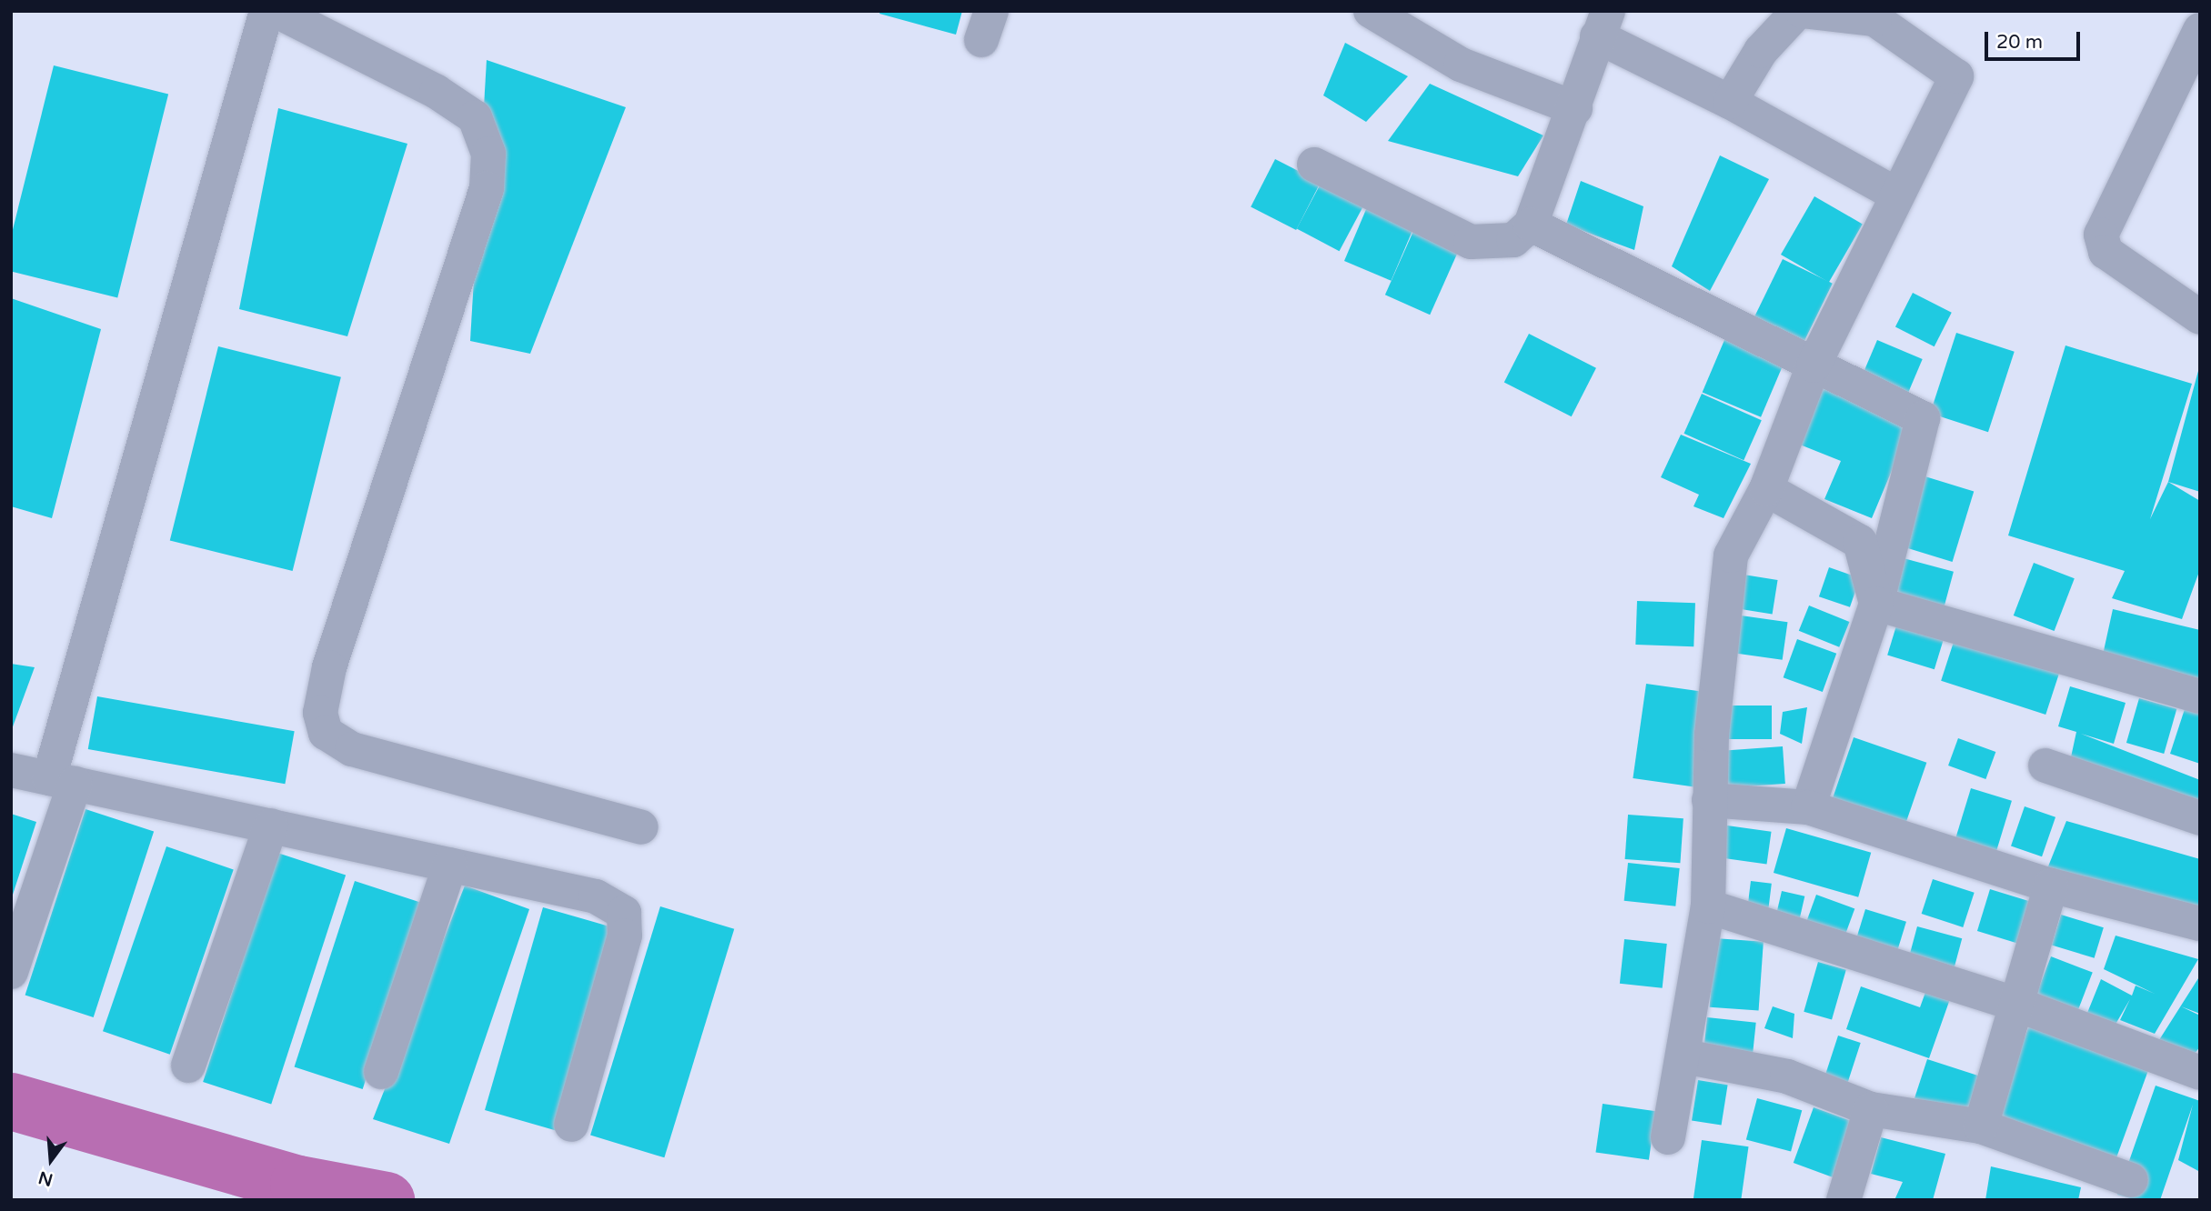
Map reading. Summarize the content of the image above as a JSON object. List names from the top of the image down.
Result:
{
  "scale_bar": "20 m",
  "north": "bottom"
}
